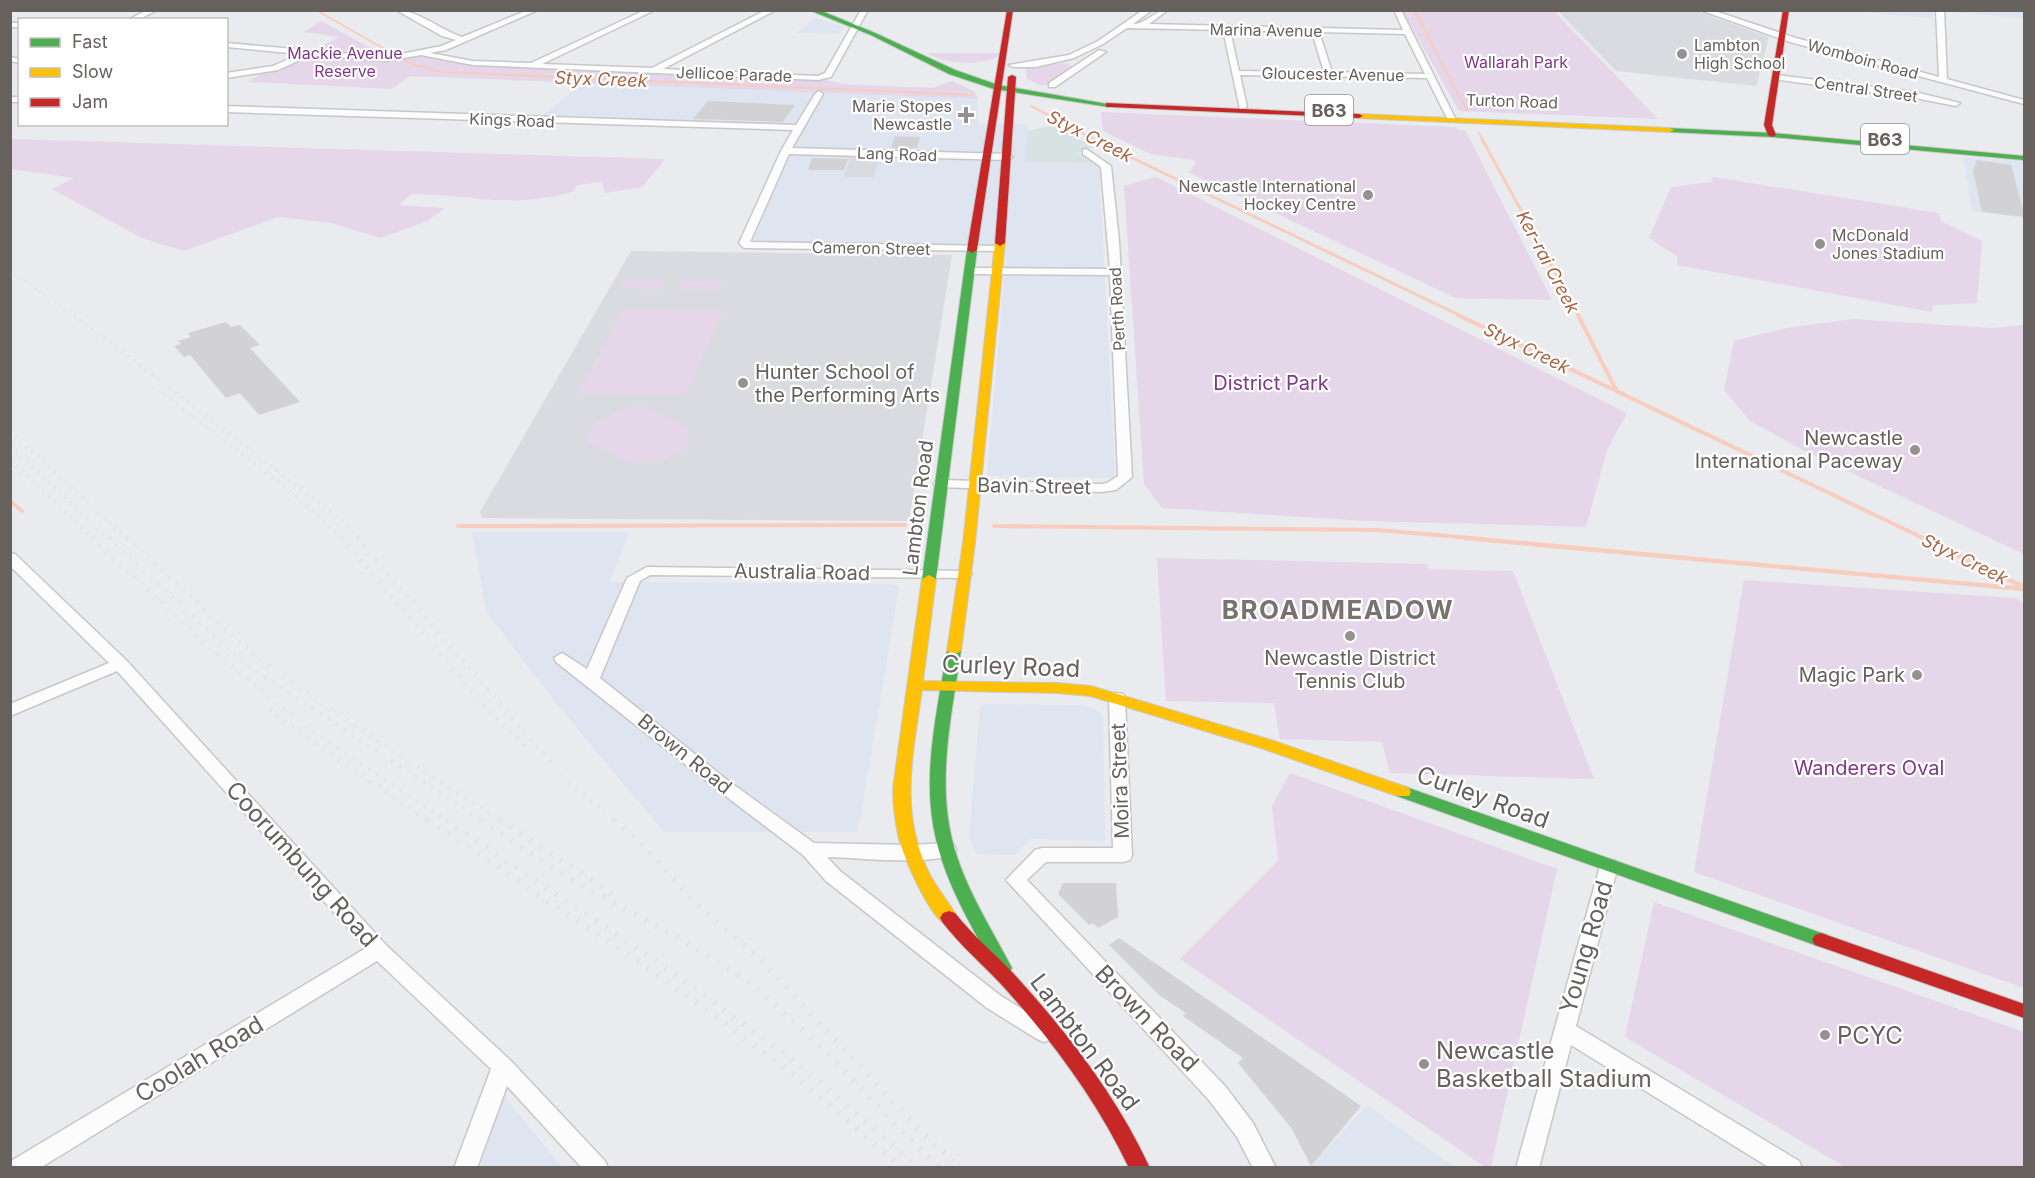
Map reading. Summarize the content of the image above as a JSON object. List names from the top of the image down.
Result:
{
  "streets": {
    "main road": [
      "Turton Road",
      "B63",
      "Lambton Road",
      "Curley Road"
    ],
    "street": [
      "Marina Avenue",
      "Womboin Road",
      "Jellicoe Parade",
      "Gloucester Avenue",
      "Central Street",
      "Kings Road",
      "Lang Road",
      "Cameron Street",
      "Perth Road",
      "Bavin Street",
      "Australia Road",
      "Brown Road",
      "Moira Street",
      "Coorumbung Road",
      "Young Road",
      "Coolah Road"
    ]
  },
  "crossings": [
    ["Jellicoe Parade", "B63"],
    ["Turton Road", "B63"],
    ["Turton Road", "Lambton Road"],
    ["B63", "Lambton Road"],
    ["Lang Road", "Cameron Street"],
    ["Lang Road", "Lambton Road"],
    ["Cameron Street", "Lambton Road"],
    ["Perth Road", "Bavin Street"],
    ["Bavin Street", "Lambton Road"],
    ["Lambton Road", "Australia Road"],
    ["Lambton Road", "Curley Road"],
    ["Lambton Road", "Brown Road"],
    ["Australia Road", "Brown Road"],
    ["Curley Road", "Moira Street"],
    ["Curley Road", "Young Road"],
    ["Brown Road", "Moira Street"],
    ["Coorumbung Road", "Coolah Road"]
  ],
  "districts": ["BROADMEADOW"],
  "water": ["Styx Creek", "Ker-rai Creek"],
  "parks": [
    "Mackie Avenue Reserve",
    "Wallarah Park",
    "District Park",
    "Wanderers Oval"
  ],
  "places": {
    "other": [
      "Lambton High School",
      "Newcastle International Hockey Centre",
      "McDonald Jones Stadium",
      "Hunter School of the Performing Arts",
      "Newcastle International Paceway",
      "Newcastle District Tennis Club",
      "Magic Park",
      "PCYC",
      "Newcastle Basketball Stadium"
    ],
    "health": ["Marie Stopes Newcastle"]
  },
  "legend": ["Fast", "Slow", "Jam"]
}
